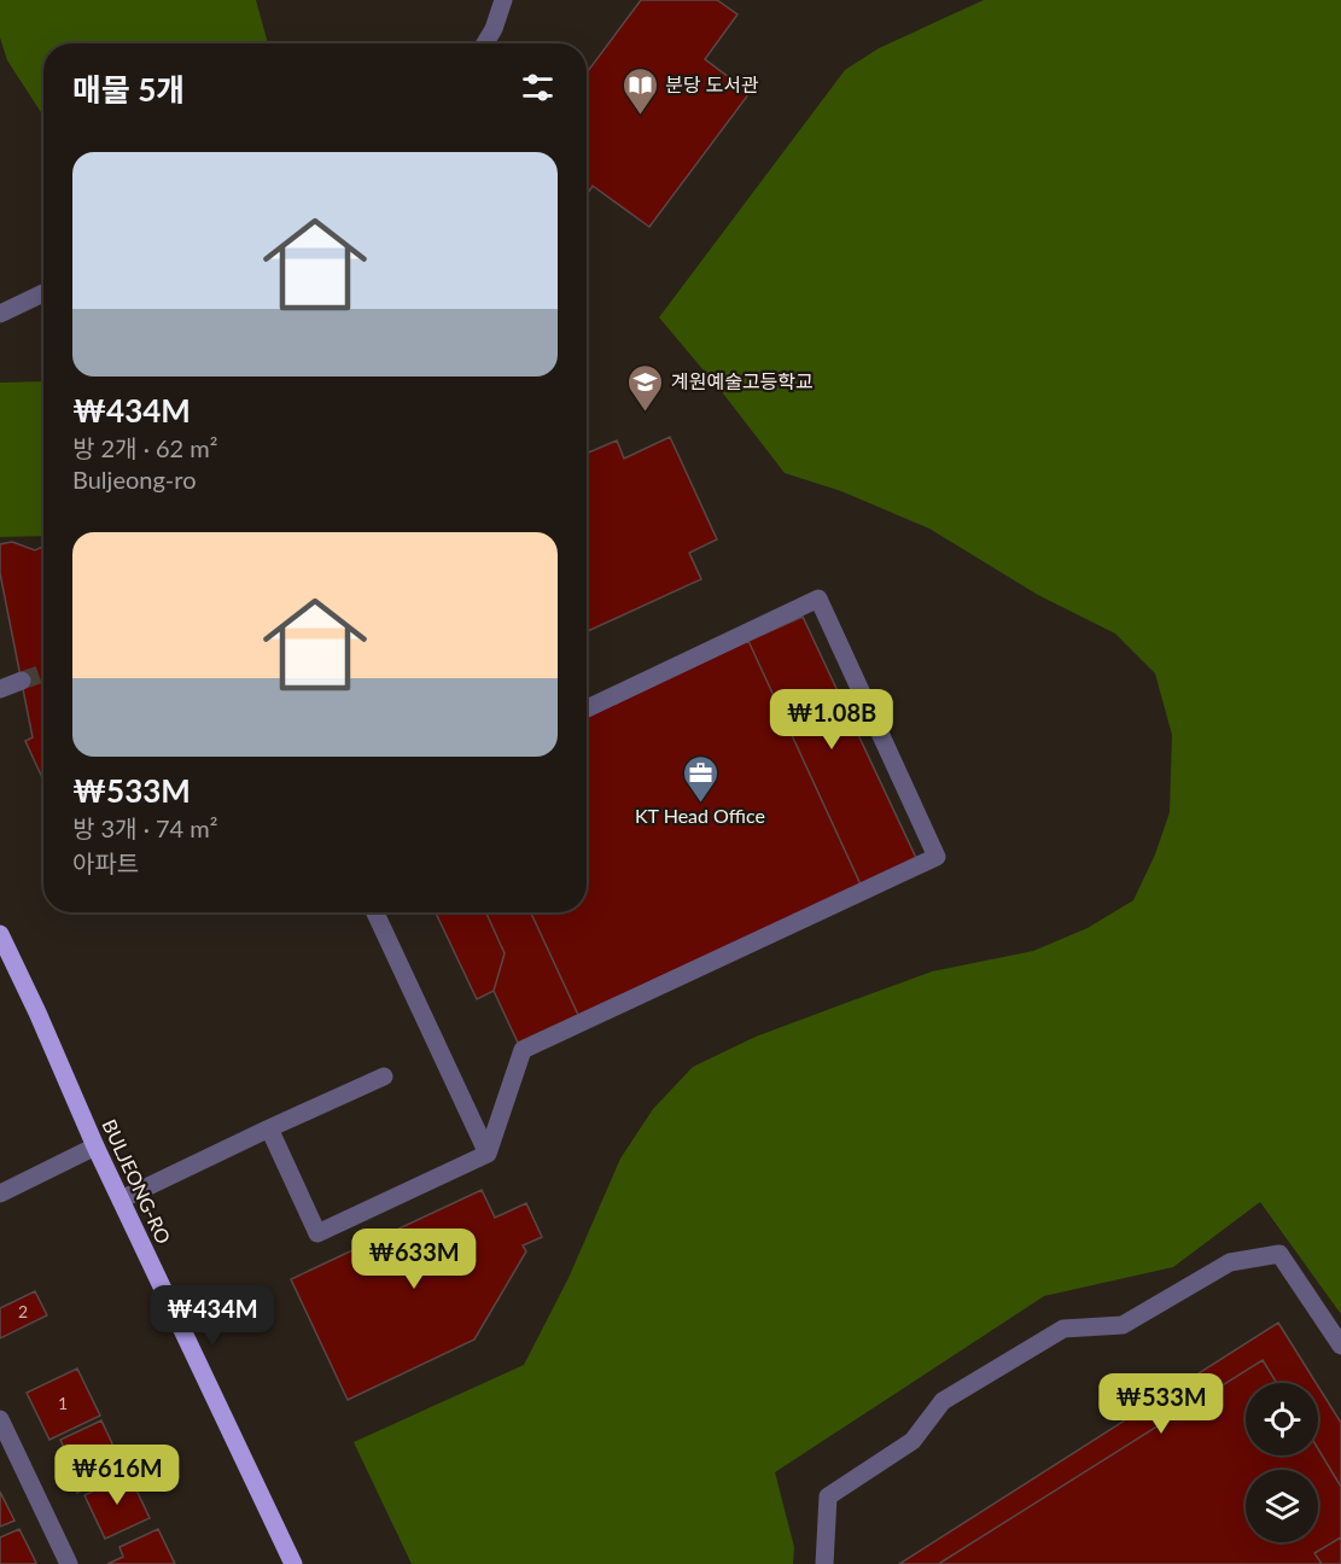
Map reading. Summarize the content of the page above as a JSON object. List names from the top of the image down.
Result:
{
  "streets": {
    "main road": ["BULJEONG-RO"]
  },
  "places": {
    "library": ["분당 도서관"],
    "school or university": ["계원예술고등학교"],
    "office": ["KT Head Office"]
  },
  "house_numbers": ["2", "1"],
  "page": {
    "heading": "매물 5개",
    "list": [
      {
        "name": "₩434M",
        "note": "방 2개 · 62 m² · Buljeong-ro"
      },
      {
        "name": "₩533M",
        "note": "방 3개 · 74 m² · 아파트"
      }
    ],
    "price": [
      "₩1.08B",
      "₩633M",
      "₩434M",
      "₩533M",
      "₩616M"
    ]
  }
}
